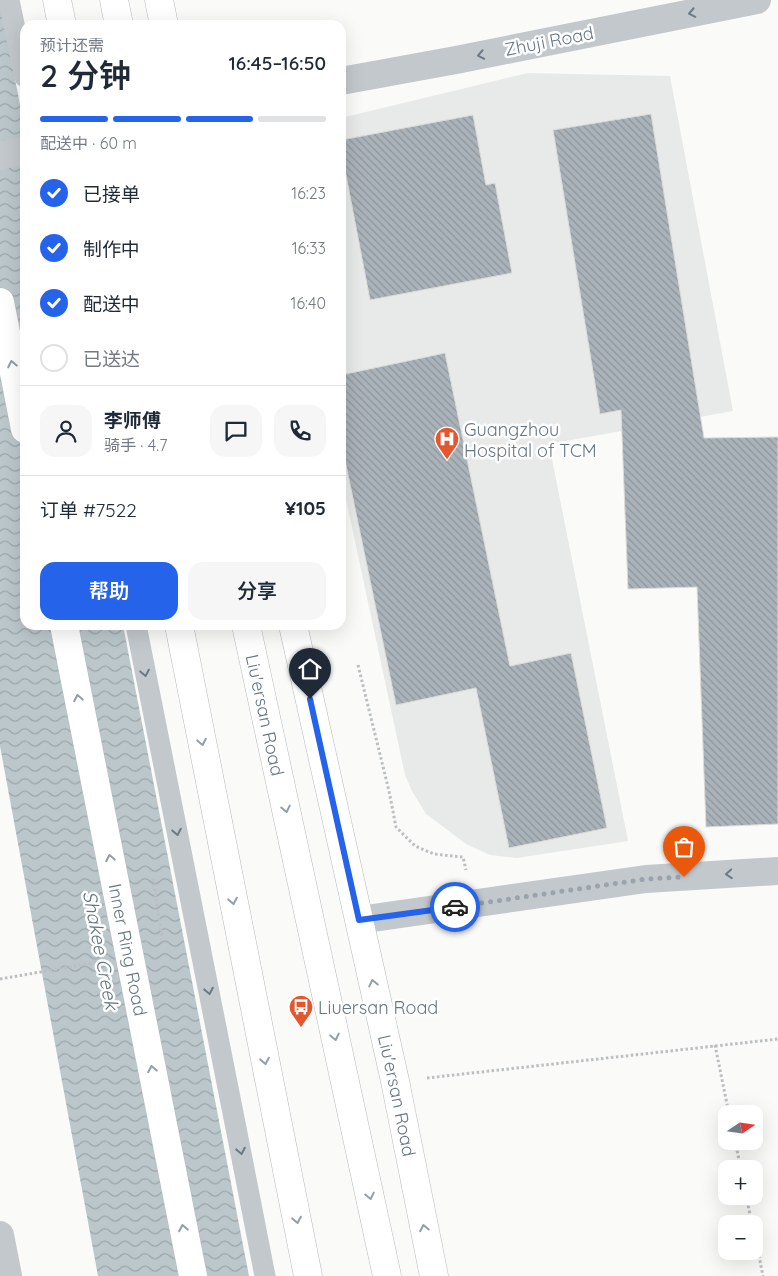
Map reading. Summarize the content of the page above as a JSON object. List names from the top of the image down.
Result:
{
  "streets": {
    "main road": ["Liu'ersan Road", "Inner Ring Road"],
    "street": ["Zhuji Road"]
  },
  "one_way": ["Zhuji Road"],
  "water": ["Shakee Creek"],
  "places": {
    "hospital": ["Guangzhou Hospital of TCM"],
    "bus stop": ["Liuersan Road"]
  },
  "north": "right",
  "page": {
    "heading": ["2 分钟", "预计还需", "16:45–16:50"],
    "panel": [
      "李师傅",
      "骑手 · 4.7",
      "订单 #7522",
      "¥105"
    ],
    "bar": "配送中 · 60 m",
    "list": [
      ["已接单", "16:23"],
      ["制作中", "16:33"],
      ["配送中", "16:40"],
      "已送达"
    ],
    "buttons": ["帮助", "分享"],
    "map_buttons": ["+", "−"]
  }
}
